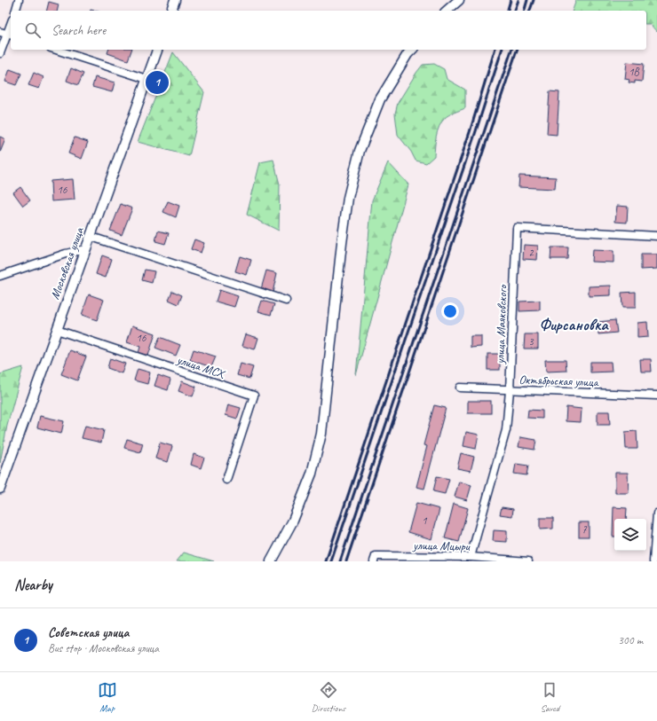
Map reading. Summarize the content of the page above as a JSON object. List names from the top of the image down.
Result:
{
  "streets": {
    "street": [
      "Московская улица",
      "улица Маяковского",
      "улица МСХ",
      "Октябрьская улица",
      "улица Мцыри"
    ]
  },
  "crossings": [
    ["Московская улица", "улица МСХ"],
    ["улица Маяковского", "Октябрьская улица"],
    ["улица Маяковского", "улица Мцыри"]
  ],
  "districts": ["Фирсановка"],
  "house_numbers": [
    "1В",
    "16",
    "2",
    "16",
    "3",
    "1",
    "7"
  ],
  "page": {
    "search": "Search here",
    "pins": "1",
    "heading": "Nearby",
    "list": [
      {
        "mark": "1",
        "name": "Советская улица",
        "note": "Bus stop · Московская улица",
        "value": "300 m"
      }
    ],
    "nav": ["Map", "Directions", "Saved"]
  }
}
